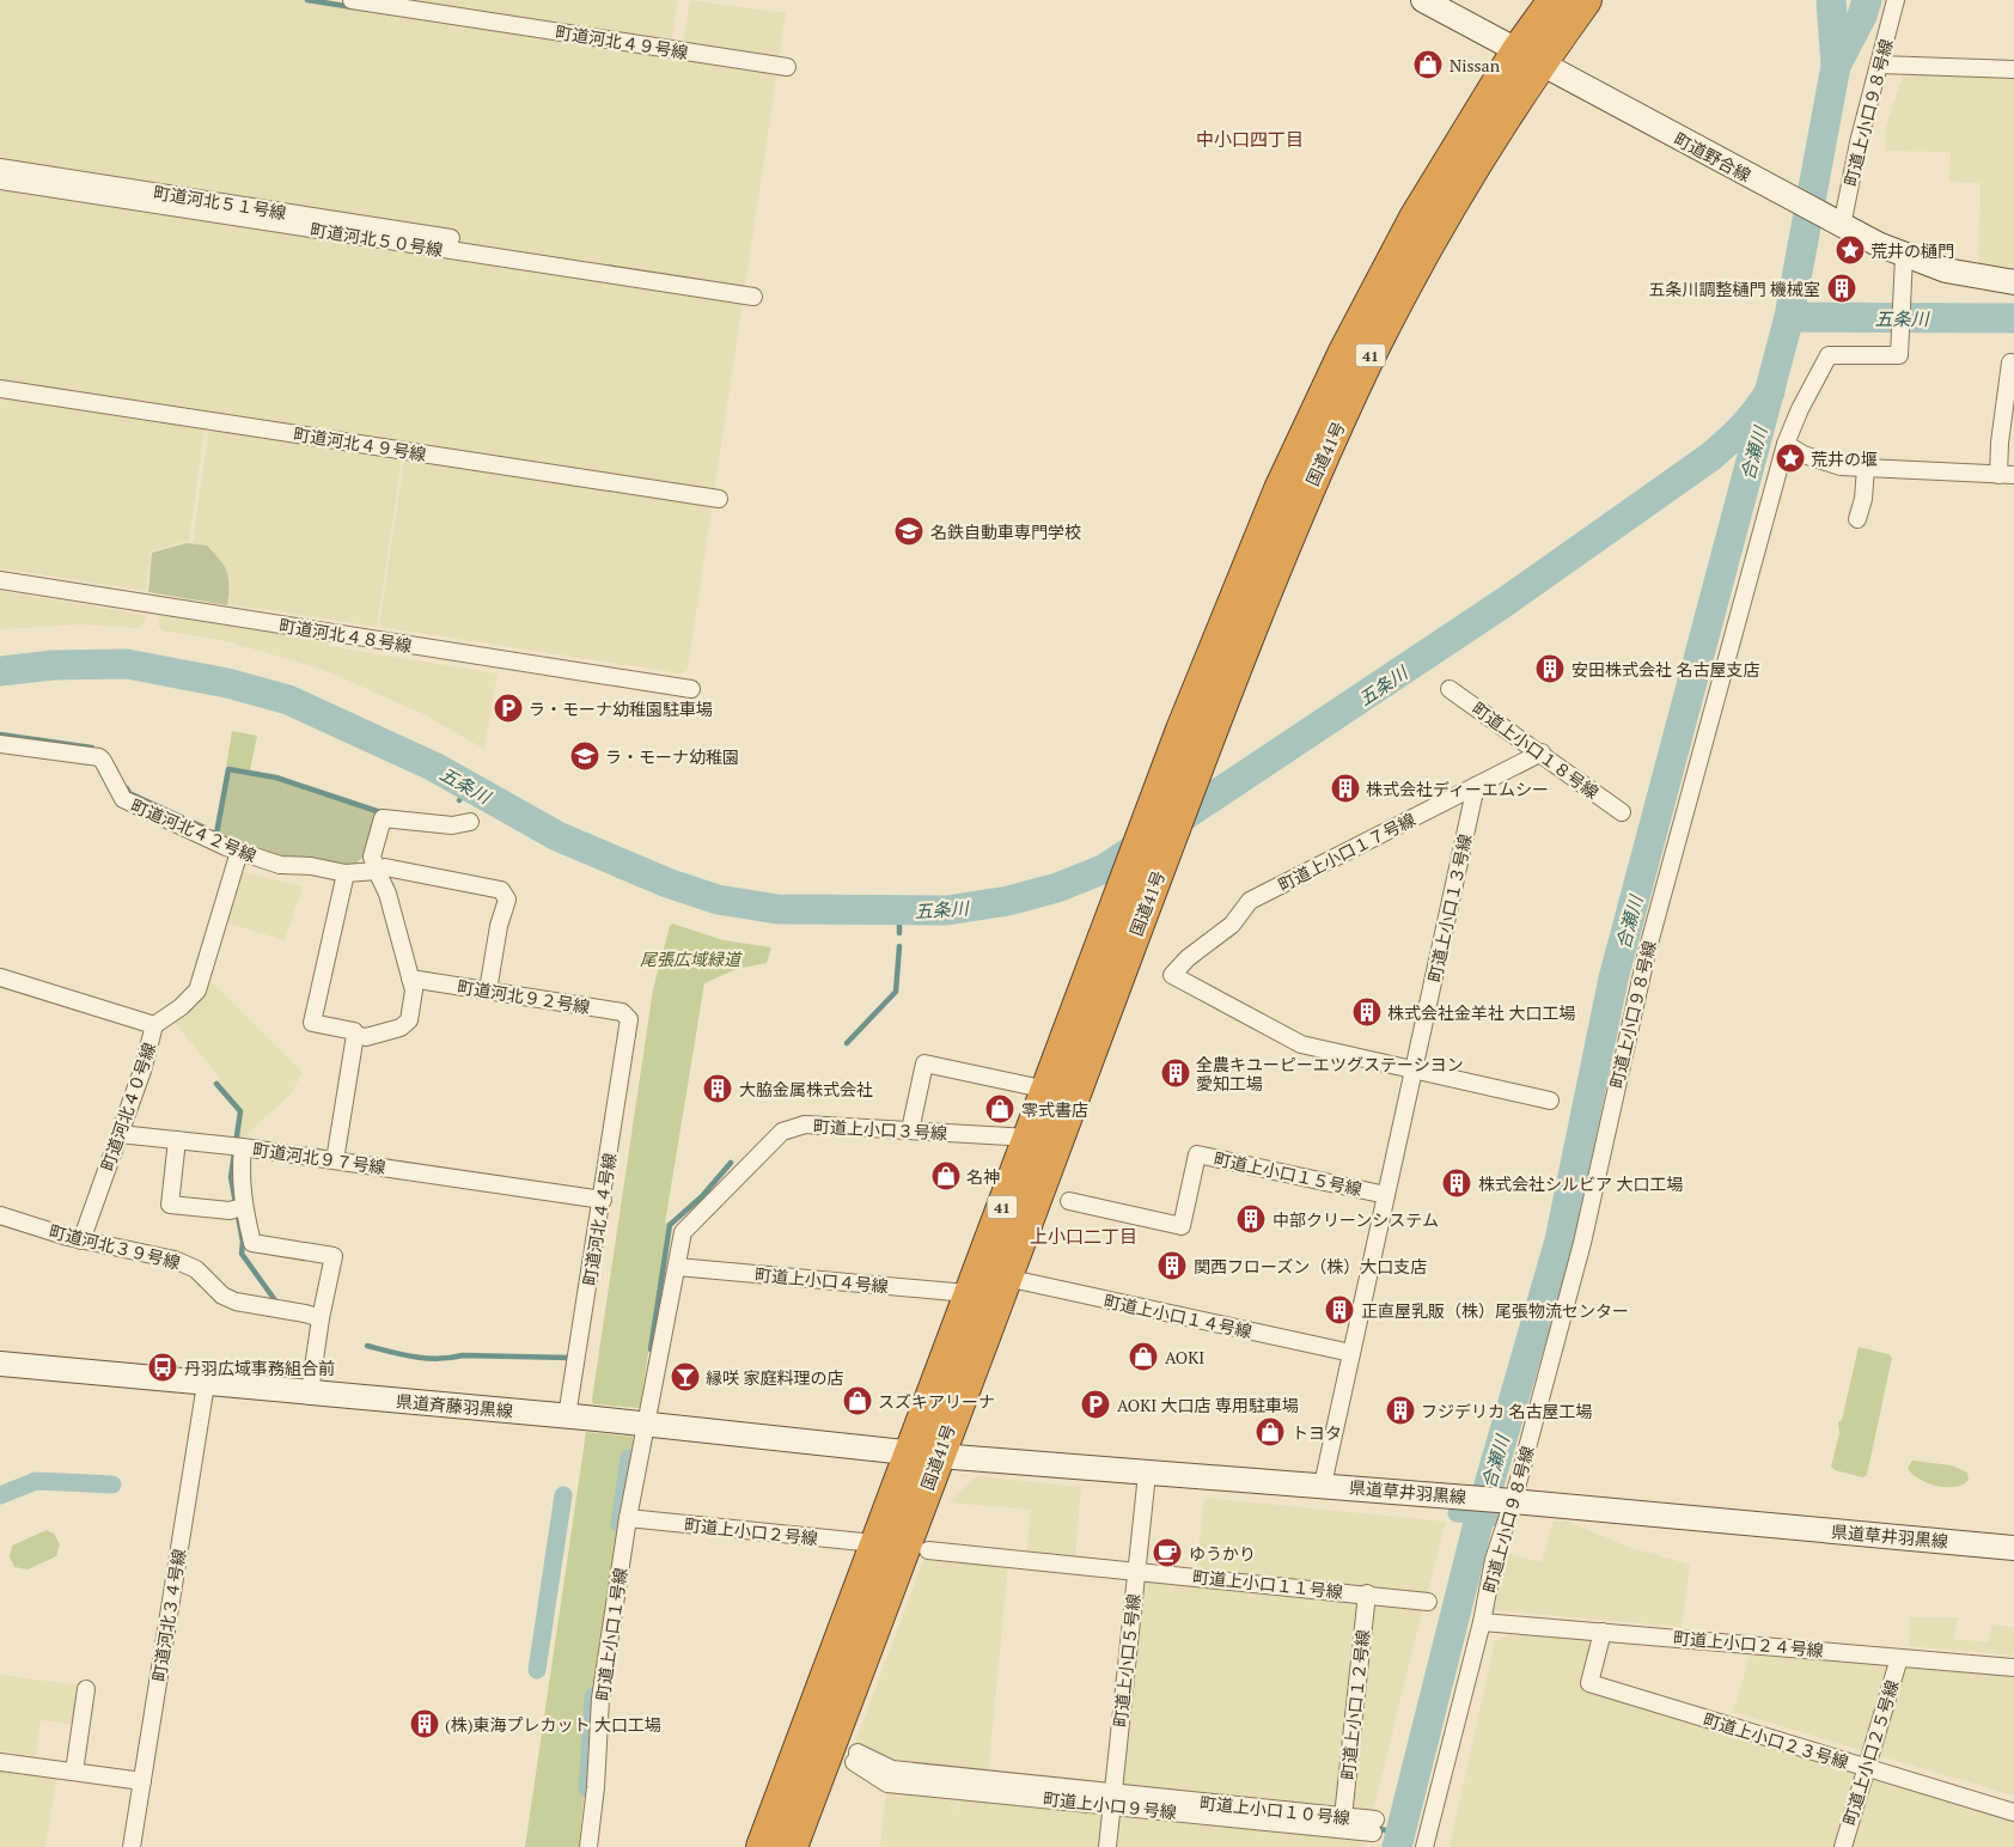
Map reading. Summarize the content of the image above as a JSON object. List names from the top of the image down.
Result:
{
  "streets": {
    "highway": ["41", "国道41号"],
    "main road": ["町道野合線", "県道斉藤羽黒線", "県道草井羽黒線"],
    "street": [
      "町道河北４９号線",
      "町道上小口９８号線",
      "町道河北５１号線",
      "町道河北５０号線",
      "町道河北４８号線",
      "町道上小口１８号線",
      "町道河北４２号線",
      "町道上小口１７号線",
      "町道上小口１３号線",
      "町道河北９２号線",
      "町道河北４０号線",
      "町道上小口３号線",
      "町道河北９７号線",
      "町道上小口１５号線",
      "町道河北４４号線",
      "町道河北３９号線",
      "町道上小口４号線",
      "町道上小口１４号線",
      "町道上小口２号線",
      "町道上小口１１号線",
      "町道河北３４号線",
      "町道上小口１号線",
      "町道上小口２４号線",
      "町道上小口５号線",
      "町道上小口１２号線",
      "町道上小口２３号線",
      "町道上小口２５号線",
      "町道上小口９号線",
      "町道上小口１０号線"
    ]
  },
  "crossings": [
    ["町道上小口９８号線", "町道野合線"],
    ["町道上小口９８号線", "県道草井羽黒線"],
    ["町道上小口９８号線", "町道上小口２４号線"],
    ["町道野合線", "国道41号"],
    ["町道河北５１号線", "町道河北５０号線"],
    ["国道41号", "町道上小口３号線"],
    ["国道41号", "町道上小口４号線"],
    ["国道41号", "町道上小口１４号線"],
    ["国道41号", "県道斉藤羽黒線"],
    ["国道41号", "県道草井羽黒線"],
    ["国道41号", "町道上小口２号線"],
    ["町道上小口１８号線", "町道上小口１７号線"],
    ["町道河北４２号線", "町道河北９２号線"],
    ["町道河北４２号線", "町道河北４０号線"],
    ["町道上小口１７号線", "町道上小口１３号線"],
    ["町道上小口１３号線", "町道上小口１５号線"],
    ["町道上小口１３号線", "町道上小口１４号線"],
    ["町道上小口１３号線", "県道草井羽黒線"],
    ["町道河北９２号線", "町道河北４４号線"],
    ["町道河北４０号線", "町道河北３９号線"],
    ["町道上小口３号線", "町道上小口４号線"],
    ["町道上小口３号線", "県道斉藤羽黒線"],
    ["町道上小口３号線", "町道上小口１号線"],
    ["町道河北９７号線", "町道河北４４号線"],
    ["町道河北９７号線", "町道河北３９号線"],
    ["町道河北４４号線", "県道斉藤羽黒線"],
    ["県道斉藤羽黒線", "県道草井羽黒線"],
    ["県道斉藤羽黒線", "町道河北３４号線"],
    ["県道斉藤羽黒線", "町道上小口１号線"],
    ["県道草井羽黒線", "町道上小口５号線"],
    ["町道上小口２号線", "町道上小口１号線"],
    ["町道上小口１１号線", "町道上小口５号線"],
    ["町道上小口１１号線", "町道上小口１２号線"],
    ["町道上小口２４号線", "町道上小口２３号線"],
    ["町道上小口２４号線", "町道上小口２５号線"],
    ["町道上小口５号線", "町道上小口９号線"],
    ["町道上小口５号線", "町道上小口１０号線"],
    ["町道上小口１２号線", "町道上小口１０号線"],
    ["町道上小口２３号線", "町道上小口２５号線"],
    ["町道上小口９号線", "町道上小口１０号線"]
  ],
  "districts": ["中小口四丁目", "上小口二丁目"],
  "water": ["五条川", "合瀬川"],
  "parks": ["尾張広域緑道"],
  "places": {
    "shop": [
      "Nissan",
      "零式書店",
      "名神",
      "AOKI",
      "スズキアリーナ",
      "トヨタ"
    ],
    "place": ["荒井の樋門", "荒井の堰"],
    "building": [
      "五条川調整樋門 機械室",
      "安田株式会社 名古屋支店",
      "株式会社ディーエムシー",
      "株式会社金羊社 大口工場",
      "全農キユーピーエツグステーシヨン 愛知工場",
      "大脇金属株式会社",
      "株式会社シルビア 大口工場",
      "中部クリーンシステム",
      "関西フローズン（株）大口支店",
      "正直屋乳販（株）尾張物流センター",
      "フジデリカ 名古屋工場",
      "(株)東海プレカット 大口工場"
    ],
    "school or university": ["名鉄自動車専門学校", "ラ・モーナ幼稚園"],
    "parking": ["ラ・モーナ幼稚園駐車場", "AOKI 大口店 専用駐車場"],
    "bus stop": ["丹羽広域事務組合前"],
    "bar": ["縁咲 家庭料理の店"],
    "cafe": ["ゆうかり"]
  }
}
